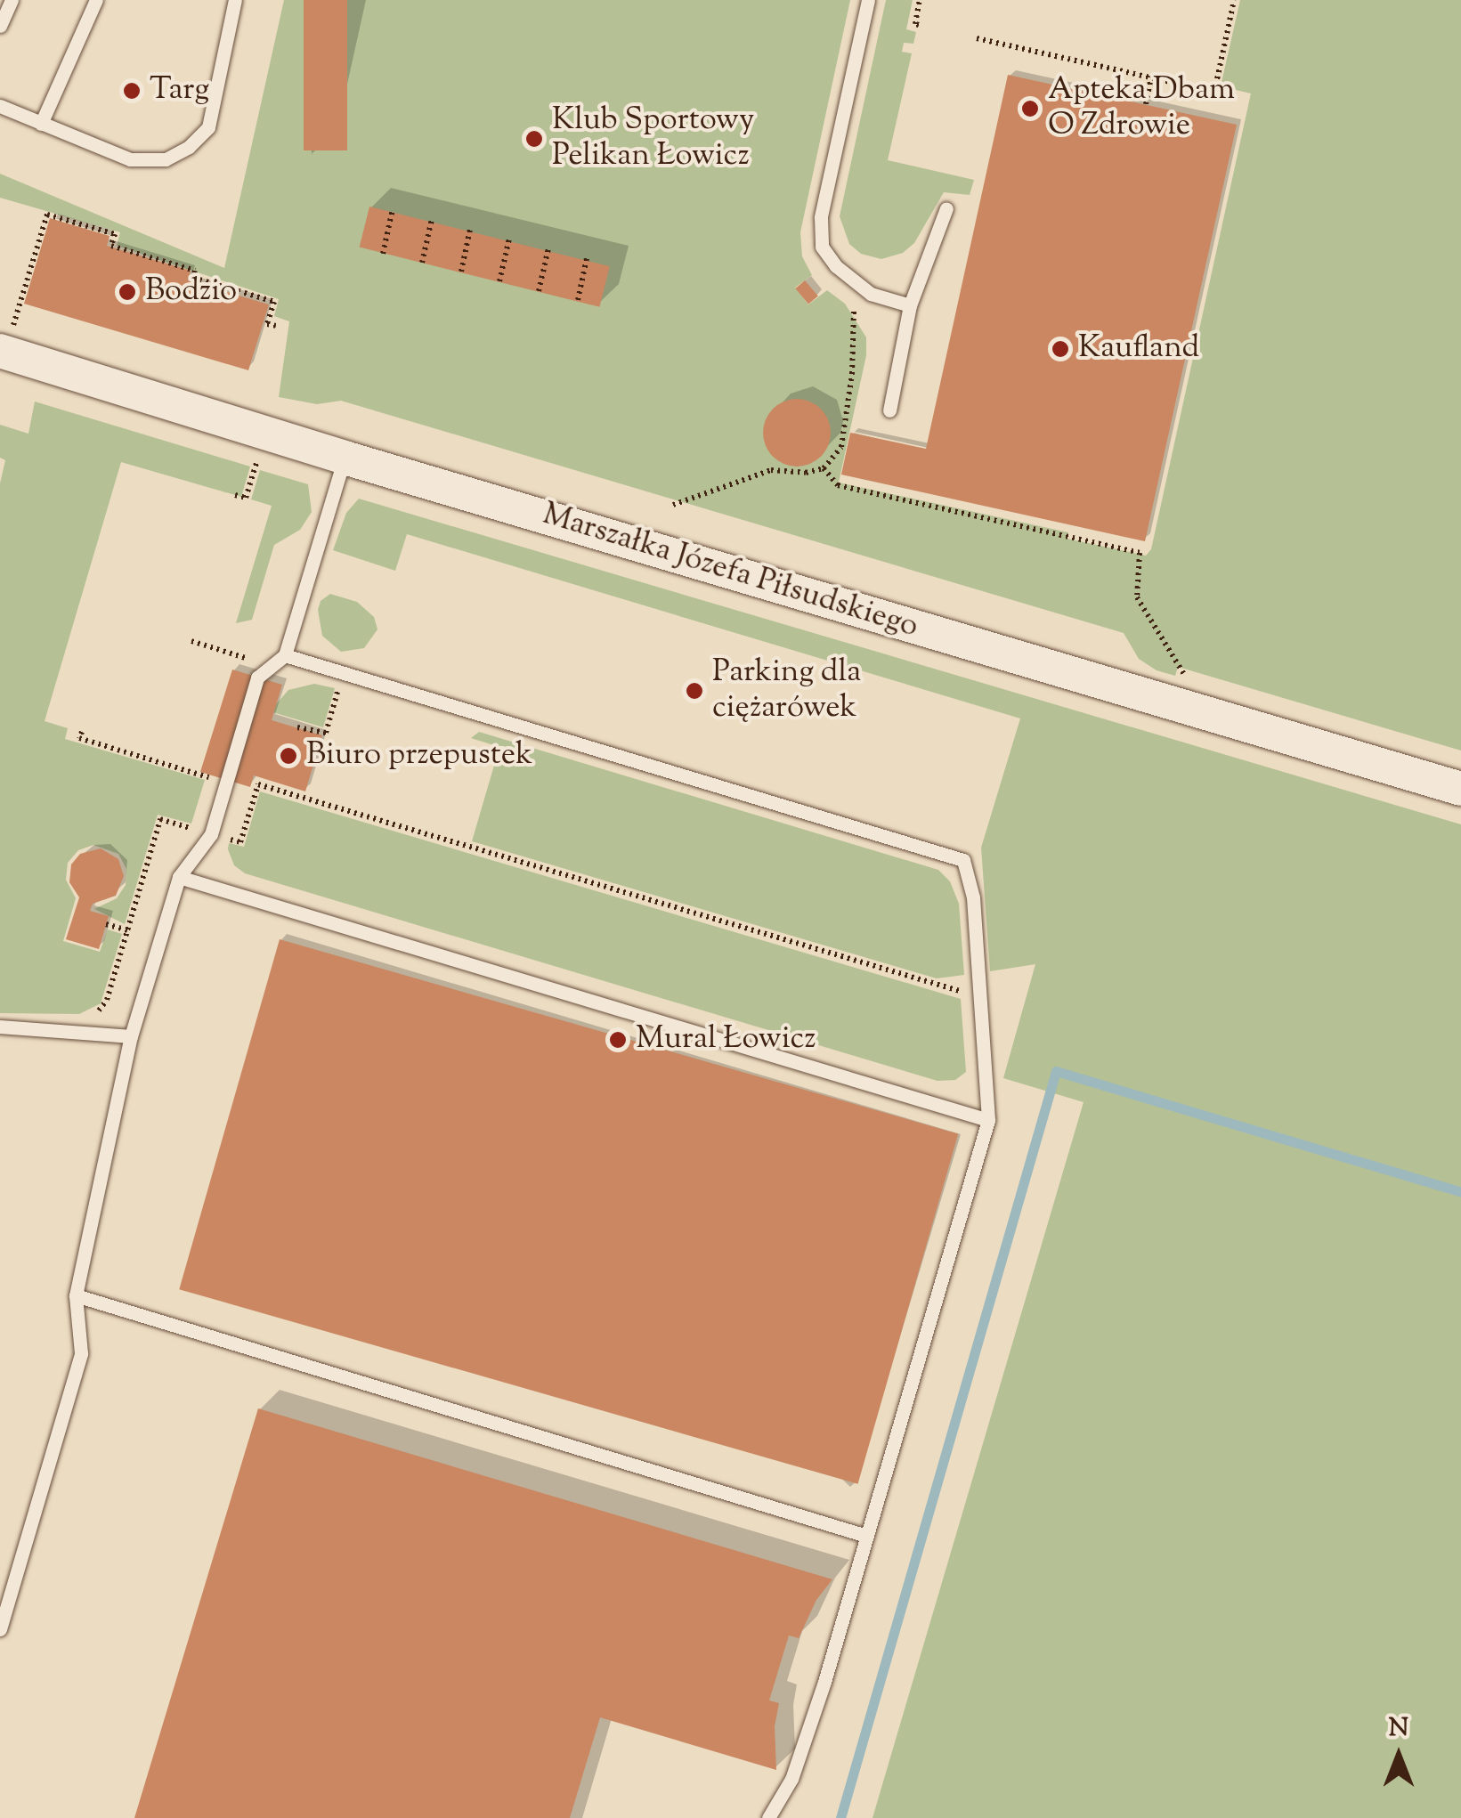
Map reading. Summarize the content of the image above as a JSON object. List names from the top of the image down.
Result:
{
  "streets": {
    "street": ["Marszałka Józefa Piłsudskiego"]
  },
  "places": [
    "Targ",
    "Apteka Dbam O Zdrowie",
    "Klub Sportowy Pelikan Łowicz",
    "Bodzio",
    "Kaufland",
    "Parking dla ciężarówek",
    "Biuro przepustek",
    "Mural Łowicz"
  ],
  "north": "top"
}
